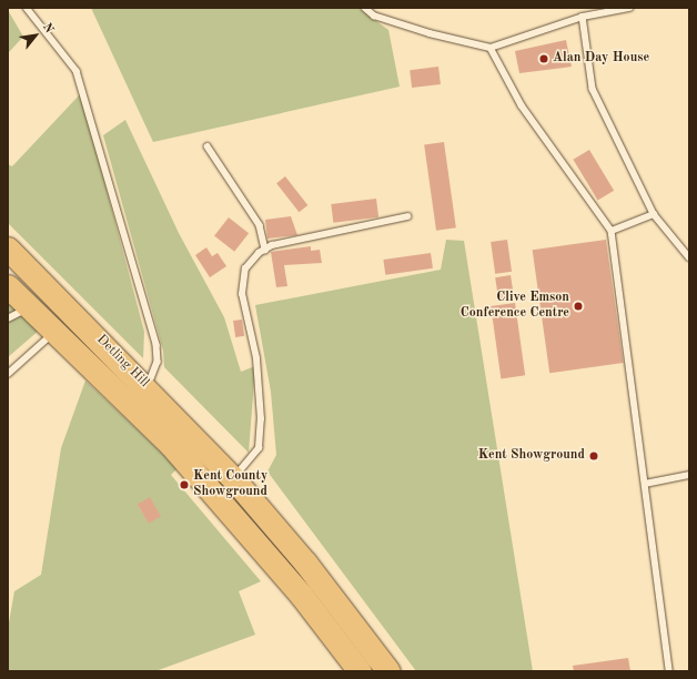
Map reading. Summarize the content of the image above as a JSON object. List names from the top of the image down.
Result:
{
  "streets": {
    "highway": ["Detling Hill"]
  },
  "places": [
    "Alan Day House",
    "Clive Emson Conference Centre",
    "Kent Showground",
    "Kent County Showground"
  ],
  "north": "top right"
}
